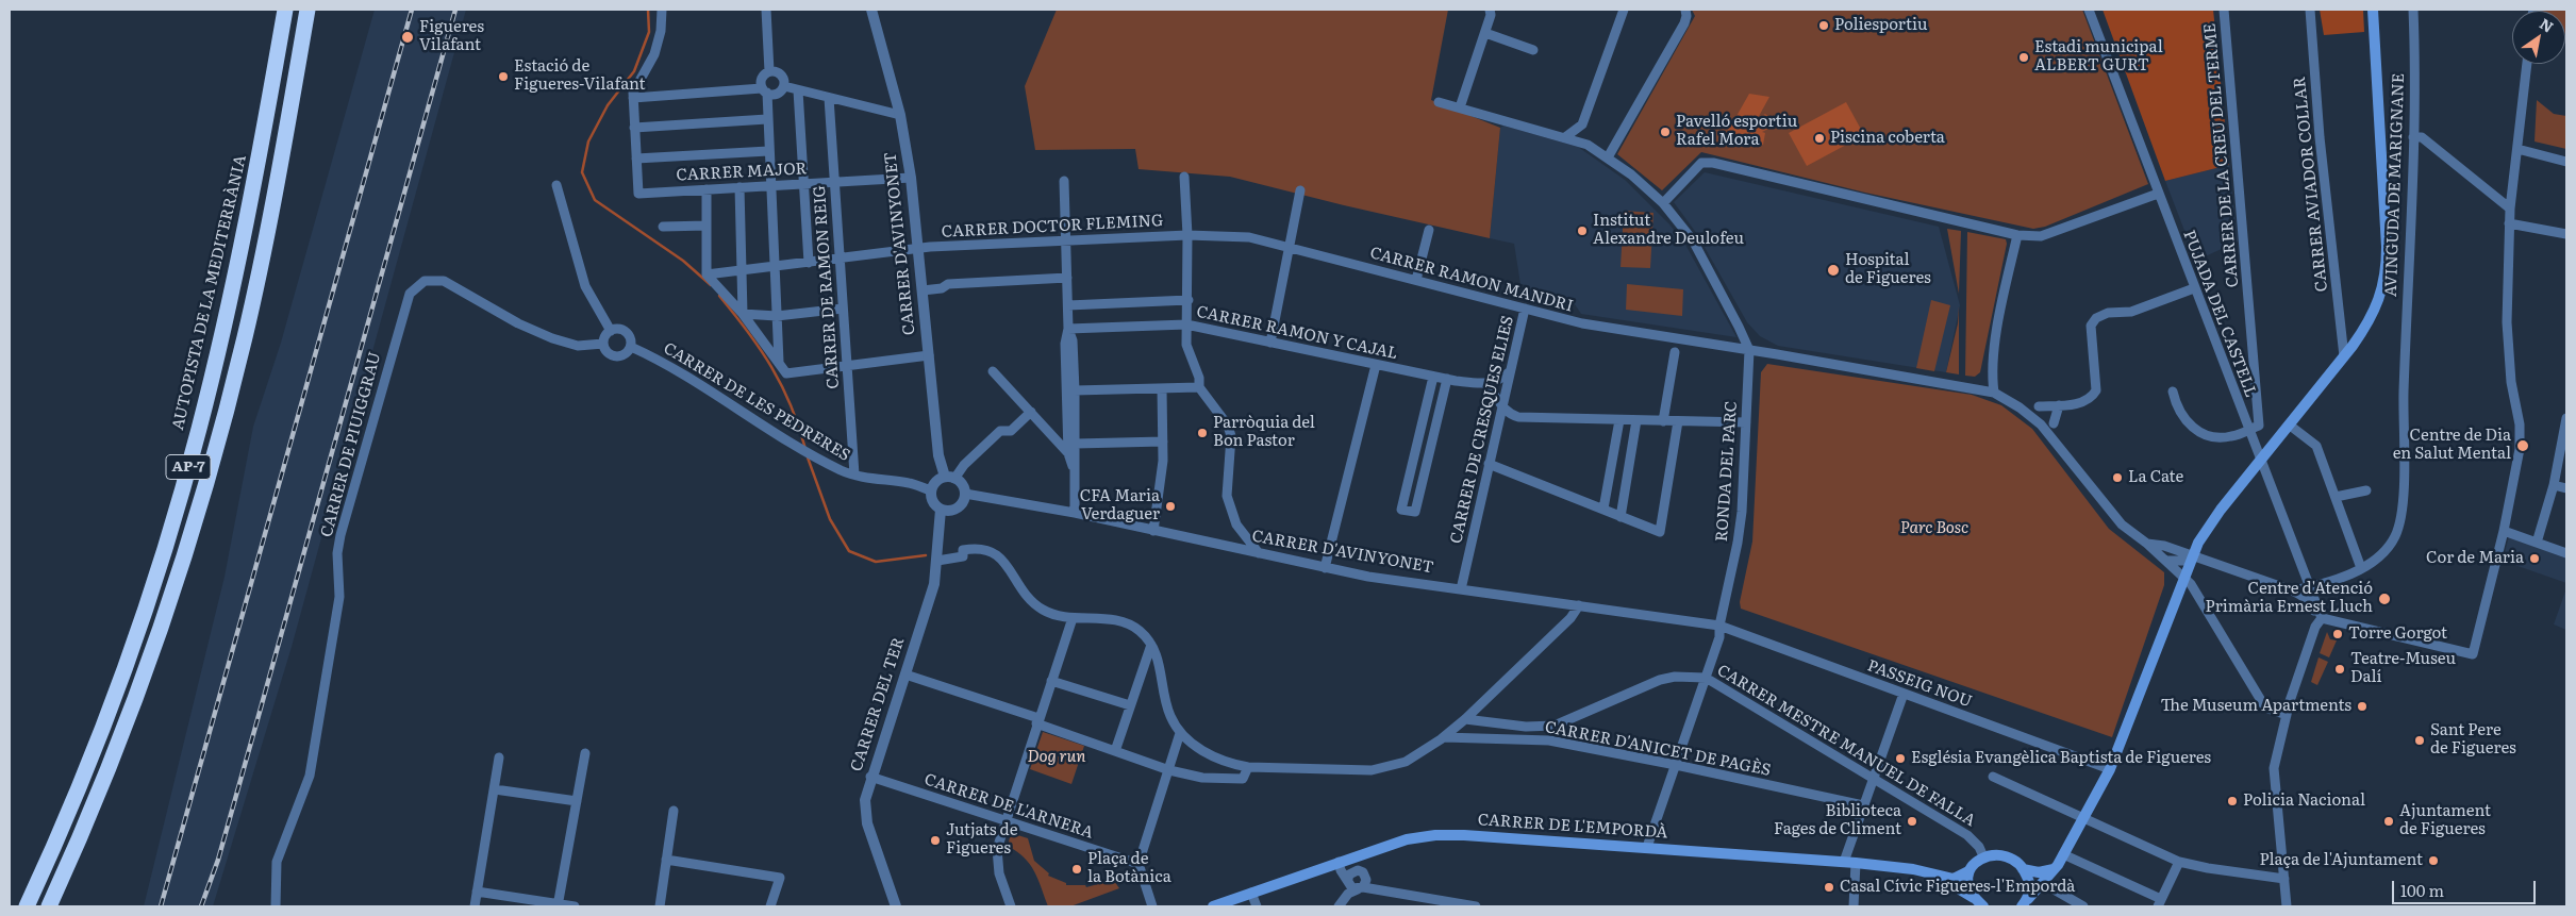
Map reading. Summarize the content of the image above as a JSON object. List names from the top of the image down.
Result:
{
  "streets": {
    "highway": ["AUTOPISTA DE LA MEDITERRÀNIA", "AP-7"],
    "main road": ["CARRER DE L'EMPORDÀ"],
    "street": [
      "CARRER DE LA CREU DEL TERME",
      "CARRER MAJOR",
      "CARRER AVIADOR COLLAR",
      "AVINGUDA DE MARIGNANE",
      "CARRER DOCTOR FLEMING",
      "CARRER D'AVINYONET",
      "CARRER RAMON MANDRI",
      "CARRER DE RAMON REIG",
      "PUJADA DEL CASTELL",
      "CARRER RAMON Y CAJAL",
      "CARRER DE LES PEDRERES",
      "CARRER DE CRESQUES ELIES",
      "CARRER DE PIUIGGRAU",
      "RONDA DEL PARC",
      "PASSEIG NOU",
      "CARRER DEL TER",
      "CARRER MESTRE MANUEL DE FALLA",
      "CARRER D'ANICET DE PAGÈS",
      "CARRER DE L'ARNERA"
    ]
  },
  "crossings": [
    ["CARRER DE LA CREU DEL TERME", "PUJADA DEL CASTELL"],
    ["CARRER MAJOR", "CARRER D'AVINYONET"],
    ["CARRER MAJOR", "CARRER DE RAMON REIG"],
    ["AVINGUDA DE MARIGNANE", "PUJADA DEL CASTELL"],
    ["CARRER DOCTOR FLEMING", "CARRER D'AVINYONET"],
    ["CARRER DOCTOR FLEMING", "CARRER RAMON MANDRI"],
    ["CARRER DOCTOR FLEMING", "CARRER DE RAMON REIG"],
    ["CARRER D'AVINYONET", "CARRER DE LES PEDRERES"],
    ["CARRER D'AVINYONET", "CARRER DE CRESQUES ELIES"],
    ["CARRER D'AVINYONET", "RONDA DEL PARC"],
    ["CARRER D'AVINYONET", "PASSEIG NOU"],
    ["CARRER D'AVINYONET", "CARRER DEL TER"],
    ["CARRER RAMON MANDRI", "CARRER DE CRESQUES ELIES"],
    ["CARRER RAMON MANDRI", "RONDA DEL PARC"],
    ["CARRER DE RAMON REIG", "CARRER DE LES PEDRERES"],
    ["CARRER DE LES PEDRERES", "CARRER DE PIUIGGRAU"],
    ["CARRER DE LES PEDRERES", "CARRER DEL TER"],
    ["RONDA DEL PARC", "PASSEIG NOU"],
    ["RONDA DEL PARC", "CARRER MESTRE MANUEL DE FALLA"],
    ["RONDA DEL PARC", "CARRER D'ANICET DE PAGÈS"],
    ["RONDA DEL PARC", "CARRER DE L'EMPORDÀ"],
    ["CARRER DEL TER", "CARRER DE L'ARNERA"]
  ],
  "parks": ["Parc Bosc", "Dog run"],
  "places": [
    "Poliesportiu",
    "Figueres Vilafant",
    "Estadi municipal ALBERT GURT",
    "Estació de Figueres-Vilafant",
    "Pavelló esportiu Rafel Mora",
    "Piscina coberta",
    "Institut Alexandre Deulofeu",
    "Hospital de Figueres",
    "Parròquia del Bon Pastor",
    "Centre de Dia en Salut Mental",
    "La Cate",
    "CFA Maria Verdaguer",
    "Cor de Maria",
    "Centre d'Atenció Primària Ernest Lluch",
    "Torre Gorgot",
    "Teatre-Museu Dalí",
    "The Museum Apartments",
    "Sant Pere de Figueres",
    "Església Evangèlica Baptista de Figueres",
    "Policia Nacional",
    "Biblioteca Fages de Climent",
    "Ajuntament de Figueres",
    "Jutjats de Figueres",
    "Plaça de l'Ajuntament",
    "Plaça de la Botànica",
    "Casal Cívic Figueres-l'Empordà"
  ],
  "scale_bar": "100 m",
  "north": "top right"
}
